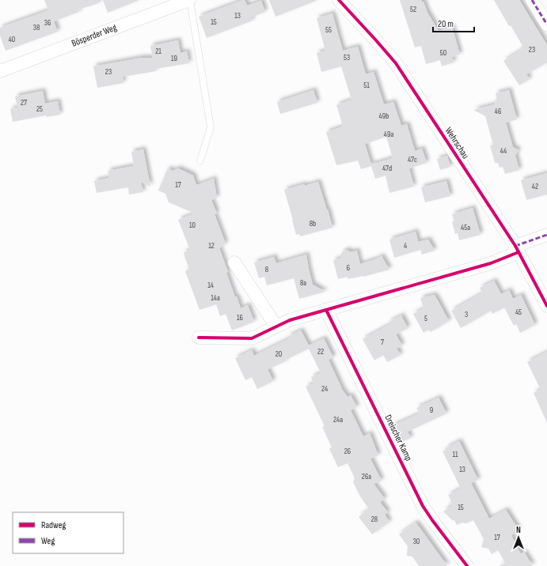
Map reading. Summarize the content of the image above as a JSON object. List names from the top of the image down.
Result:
{
  "streets": {
    "street": ["Bösperder Weg", "Wehrschau", "Dreischer Kamp"]
  },
  "house_numbers": [
    "52",
    "13",
    "15",
    "36",
    "38",
    "55",
    "40",
    "23",
    "21",
    "50",
    "53",
    "19",
    "23",
    "51",
    "27",
    "25",
    "46",
    "49b",
    "49a",
    "44",
    "47c",
    "47d",
    "17",
    "42",
    "8b",
    "10",
    "45a",
    "12",
    "4",
    "6",
    "8",
    "8a",
    "14",
    "14a",
    "45",
    "3",
    "16",
    "5",
    "7",
    "22",
    "20",
    "24",
    "9",
    "24a",
    "26",
    "11",
    "13",
    "26a",
    "15",
    "28",
    "17",
    "30"
  ],
  "legend": ["Radweg", "Weg"],
  "scale_bar": "20 m",
  "north": "top"
}
